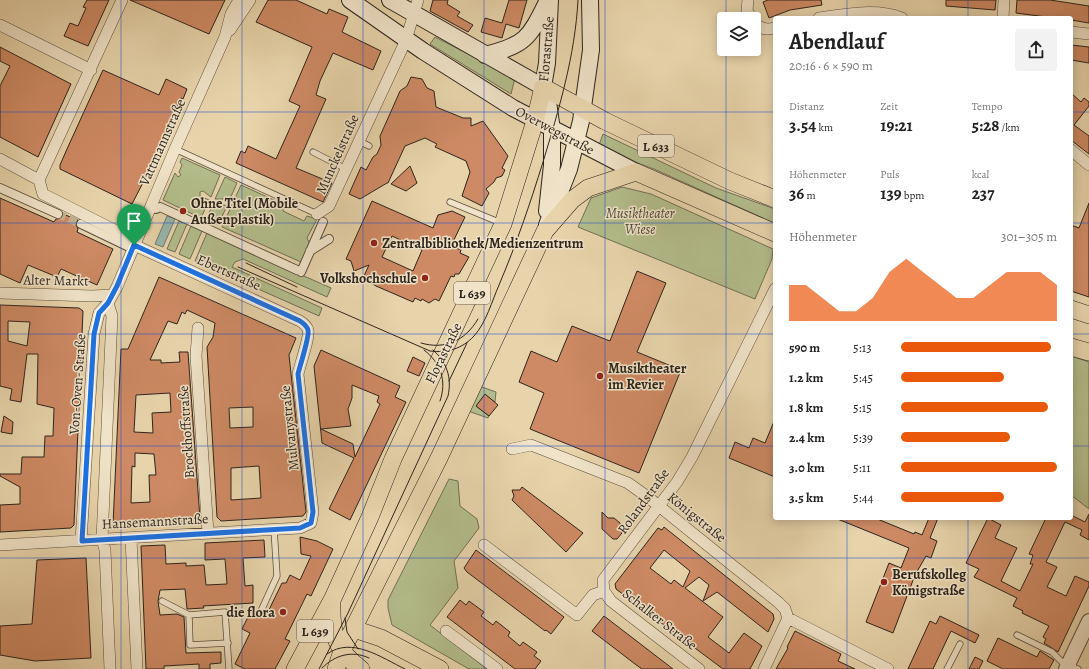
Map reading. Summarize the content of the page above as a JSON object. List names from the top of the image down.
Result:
{
  "streets": {
    "main road": [
      "Florastraße",
      "Overwegstraße",
      "L 633",
      "L 639"
    ],
    "street": [
      "Vattmannstraße",
      "Munckelstraße",
      "Ebertstraße",
      "Alter Markt",
      "Von-Oven-Straße",
      "Mulvanystraße",
      "Brockhoffstraße",
      "Rolandstraße",
      "Königstraße",
      "Hansemannstraße",
      "Schalker Straße"
    ]
  },
  "crossings": [
    ["Florastraße", "Overwegstraße"],
    ["Florastraße", "L 633"],
    ["Overwegstraße", "L 633"],
    ["Overwegstraße", "Munckelstraße"],
    ["Overwegstraße", "L 639"],
    ["Vattmannstraße", "Munckelstraße"],
    ["Vattmannstraße", "Ebertstraße"],
    ["Vattmannstraße", "Alter Markt"],
    ["Vattmannstraße", "Von-Oven-Straße"],
    ["L 633", "Munckelstraße"],
    ["L 633", "L 639"],
    ["Ebertstraße", "Mulvanystraße"],
    ["Alter Markt", "Von-Oven-Straße"],
    ["Von-Oven-Straße", "Hansemannstraße"],
    ["Mulvanystraße", "Hansemannstraße"],
    ["Brockhoffstraße", "Hansemannstraße"],
    ["Rolandstraße", "Königstraße"],
    ["Rolandstraße", "Schalker Straße"]
  ],
  "parks": ["Musiktheater Wiese"],
  "places": [
    "Ohne Titel (Mobile Außenplastik)",
    "Zentralbibliothek/Medienzentrum",
    "Volkshochschule",
    "Musiktheater im Revier",
    "Berufskolleg Königstraße",
    "die flora"
  ],
  "page": {
    "heading": ["Abendlauf", "20:16 · 6 × 590 m"],
    "stats": [
      ["Distanz", "3.54 km"],
      ["Zeit", "19:21"],
      ["Tempo", "5:28 /km"],
      ["Höhenmeter", "36 m"],
      ["Puls", "139 bpm"],
      ["kcal", "237"]
    ],
    "chart": ["Höhenmeter", "301–305 m"],
    "list": [
      {
        "name": "590 m",
        "note": "5:13"
      },
      {
        "name": "1.2 km",
        "note": "5:45"
      },
      {
        "name": "1.8 km",
        "note": "5:15"
      },
      {
        "name": "2.4 km",
        "note": "5:39"
      },
      {
        "name": "3.0 km",
        "note": "5:11"
      },
      {
        "name": "3.5 km",
        "note": "5:44"
      }
    ]
  }
}
